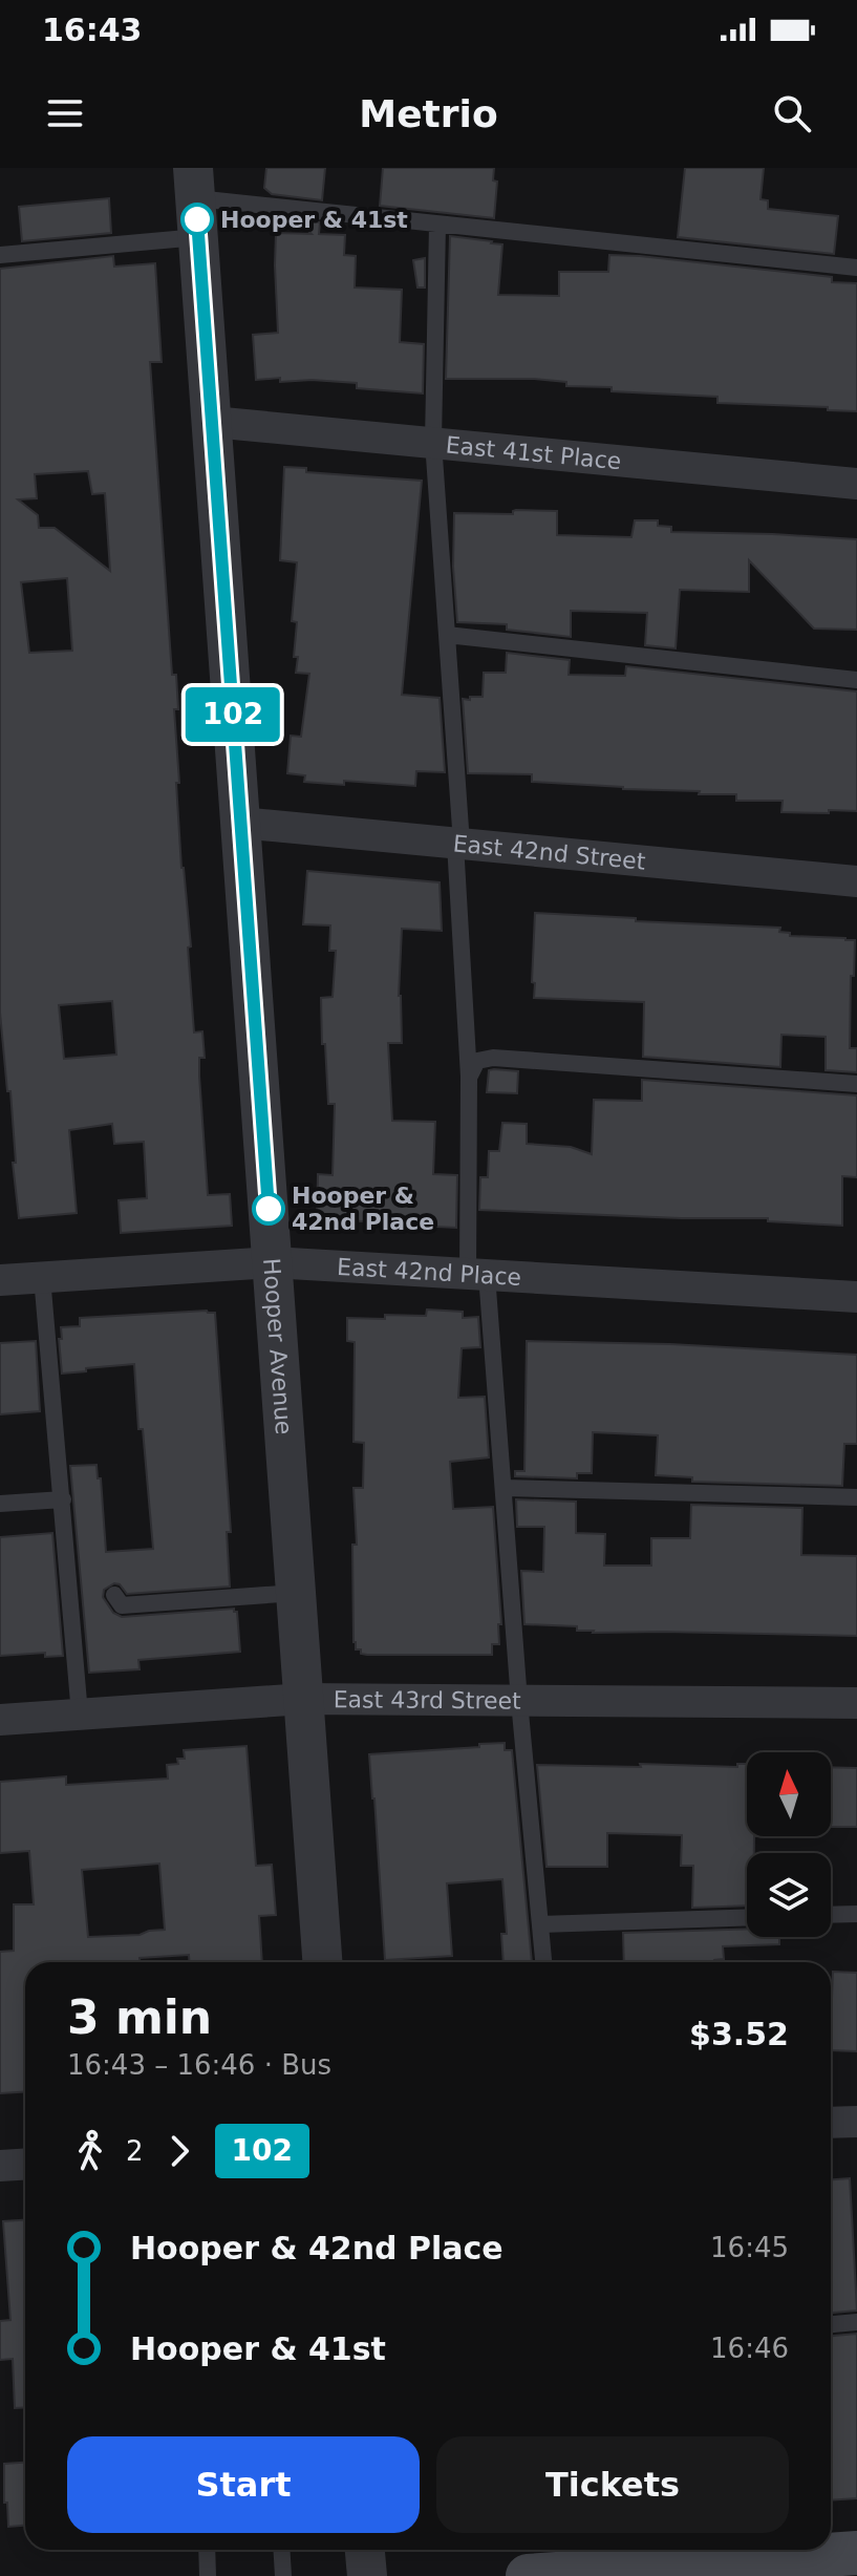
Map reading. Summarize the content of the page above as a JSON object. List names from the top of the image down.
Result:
{
  "streets": {
    "street": [
      "East 41st Place",
      "East 42nd Street",
      "East 42nd Place",
      "Hooper Avenue",
      "East 43rd Street"
    ]
  },
  "crossings": [
    ["East 41st Place", "Hooper Avenue"],
    ["East 42nd Street", "Hooper Avenue"],
    ["East 42nd Place", "Hooper Avenue"],
    ["Hooper Avenue", "East 43rd Street"]
  ],
  "places": ["Hooper & 41st", "Hooper & 42nd Place"],
  "lines": ["bus line 102"],
  "north": "top",
  "page": {
    "status": "16:43",
    "header": "Metrio",
    "on_map": "102",
    "heading": ["3 min", "16:43 – 16:46 · Bus", "$3.52"],
    "legs": ["2", "102"],
    "list": [
      {
        "name": "Hooper & 42nd Place",
        "value": "16:45"
      },
      {
        "name": "Hooper & 41st",
        "value": "16:46"
      }
    ],
    "buttons": ["Start", "Tickets"]
  }
}
